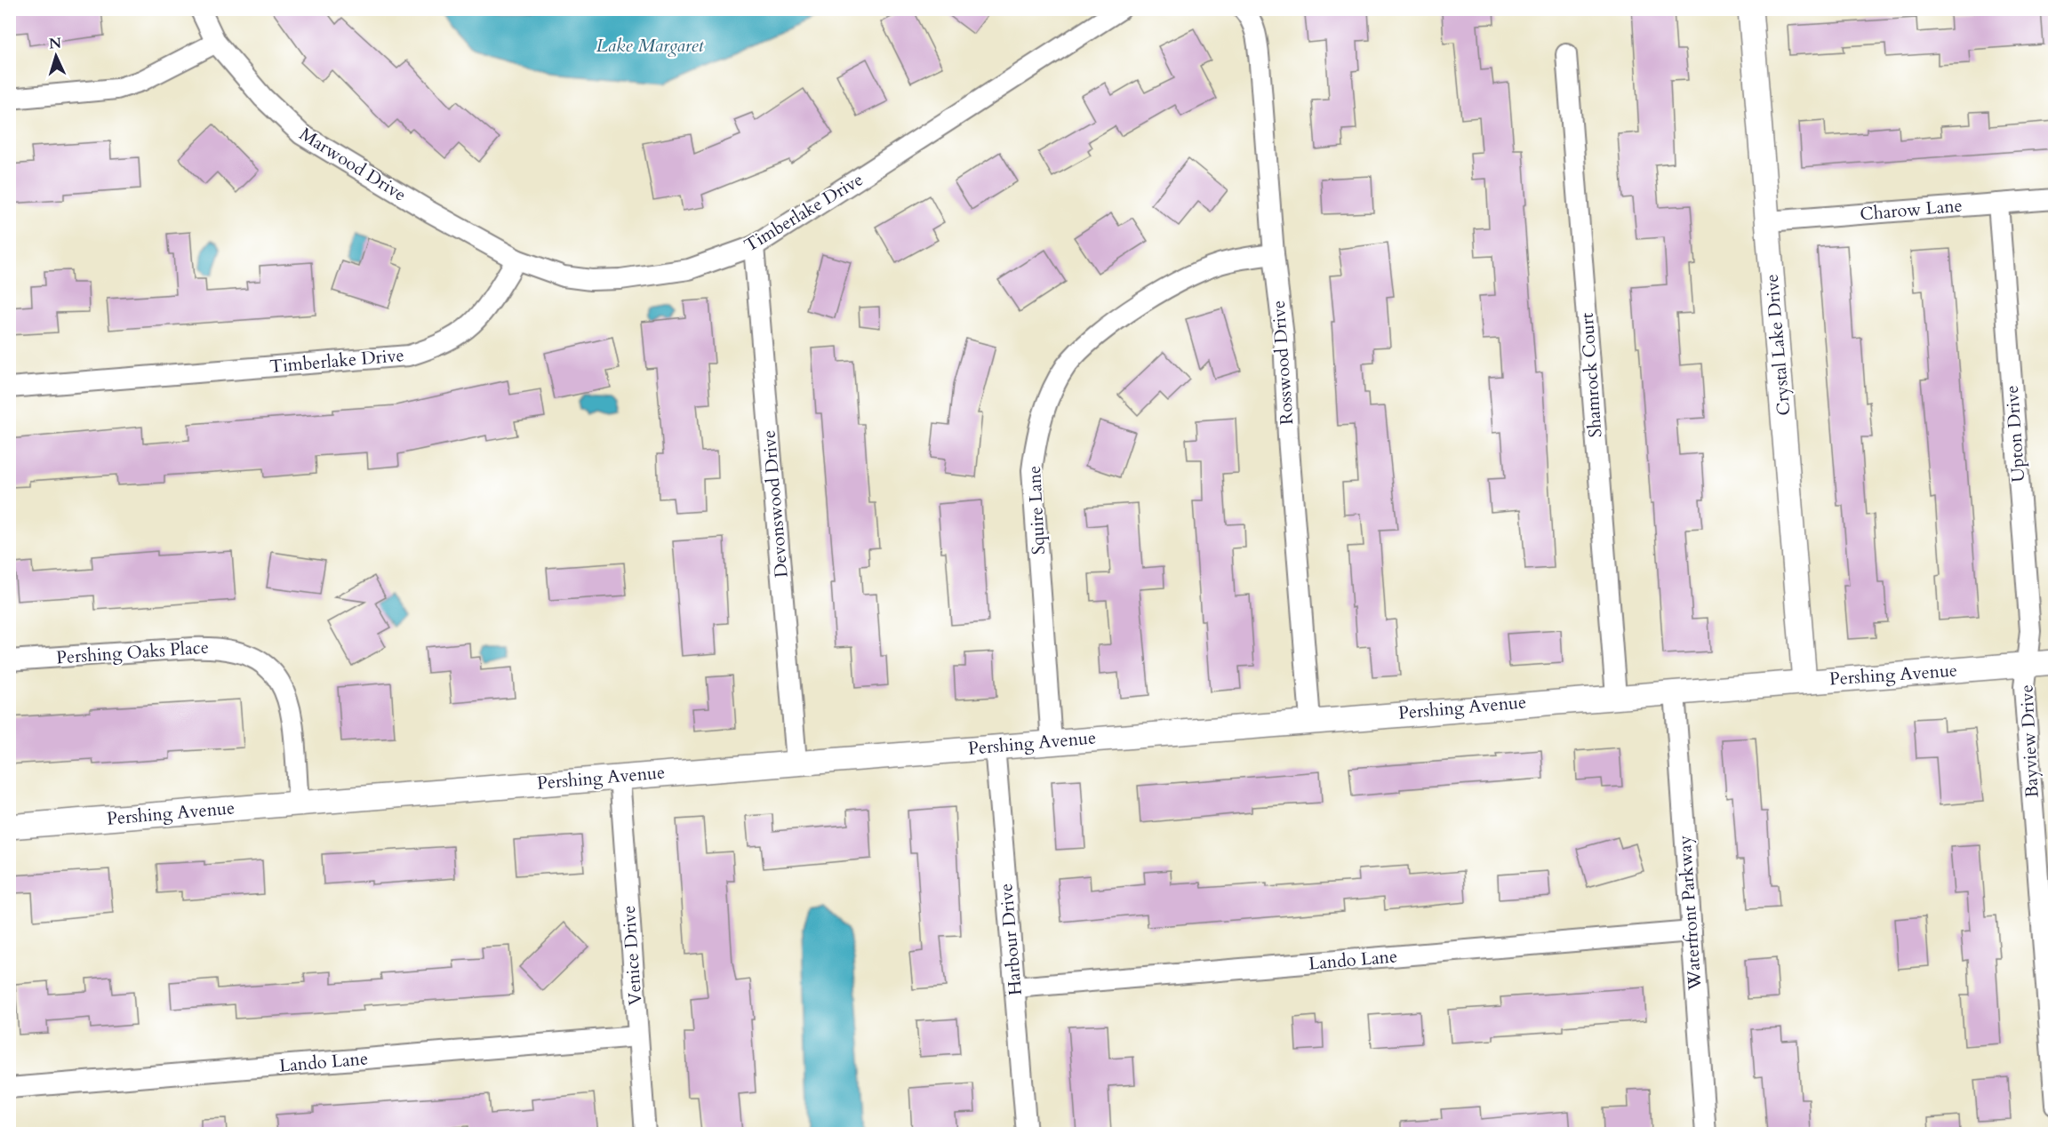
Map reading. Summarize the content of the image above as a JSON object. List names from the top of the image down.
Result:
{
  "streets": {
    "street": [
      "Marwood Drive",
      "Charow Lane",
      "Timberlake Drive",
      "Crystal Lake Drive",
      "Rosswood Drive",
      "Shamrock Court",
      "Upton Drive",
      "Devonswood Drive",
      "Squire Lane",
      "Pershing Oaks Place",
      "Pershing Avenue",
      "Bayview Drive",
      "Waterfront Parkway",
      "Harbour Drive",
      "Venice Drive",
      "Lando Lane"
    ]
  },
  "crossings": [
    ["Marwood Drive", "Timberlake Drive"],
    ["Charow Lane", "Crystal Lake Drive"],
    ["Charow Lane", "Upton Drive"],
    ["Timberlake Drive", "Devonswood Drive"],
    ["Crystal Lake Drive", "Pershing Avenue"],
    ["Rosswood Drive", "Squire Lane"],
    ["Rosswood Drive", "Pershing Avenue"],
    ["Shamrock Court", "Pershing Avenue"],
    ["Upton Drive", "Pershing Avenue"],
    ["Upton Drive", "Bayview Drive"],
    ["Devonswood Drive", "Pershing Avenue"],
    ["Squire Lane", "Pershing Avenue"],
    ["Pershing Oaks Place", "Pershing Avenue"],
    ["Pershing Avenue", "Bayview Drive"],
    ["Pershing Avenue", "Waterfront Parkway"],
    ["Pershing Avenue", "Harbour Drive"],
    ["Pershing Avenue", "Venice Drive"],
    ["Waterfront Parkway", "Lando Lane"],
    ["Harbour Drive", "Lando Lane"],
    ["Venice Drive", "Lando Lane"]
  ],
  "water": ["Lake Margaret"],
  "north": "top"
}
